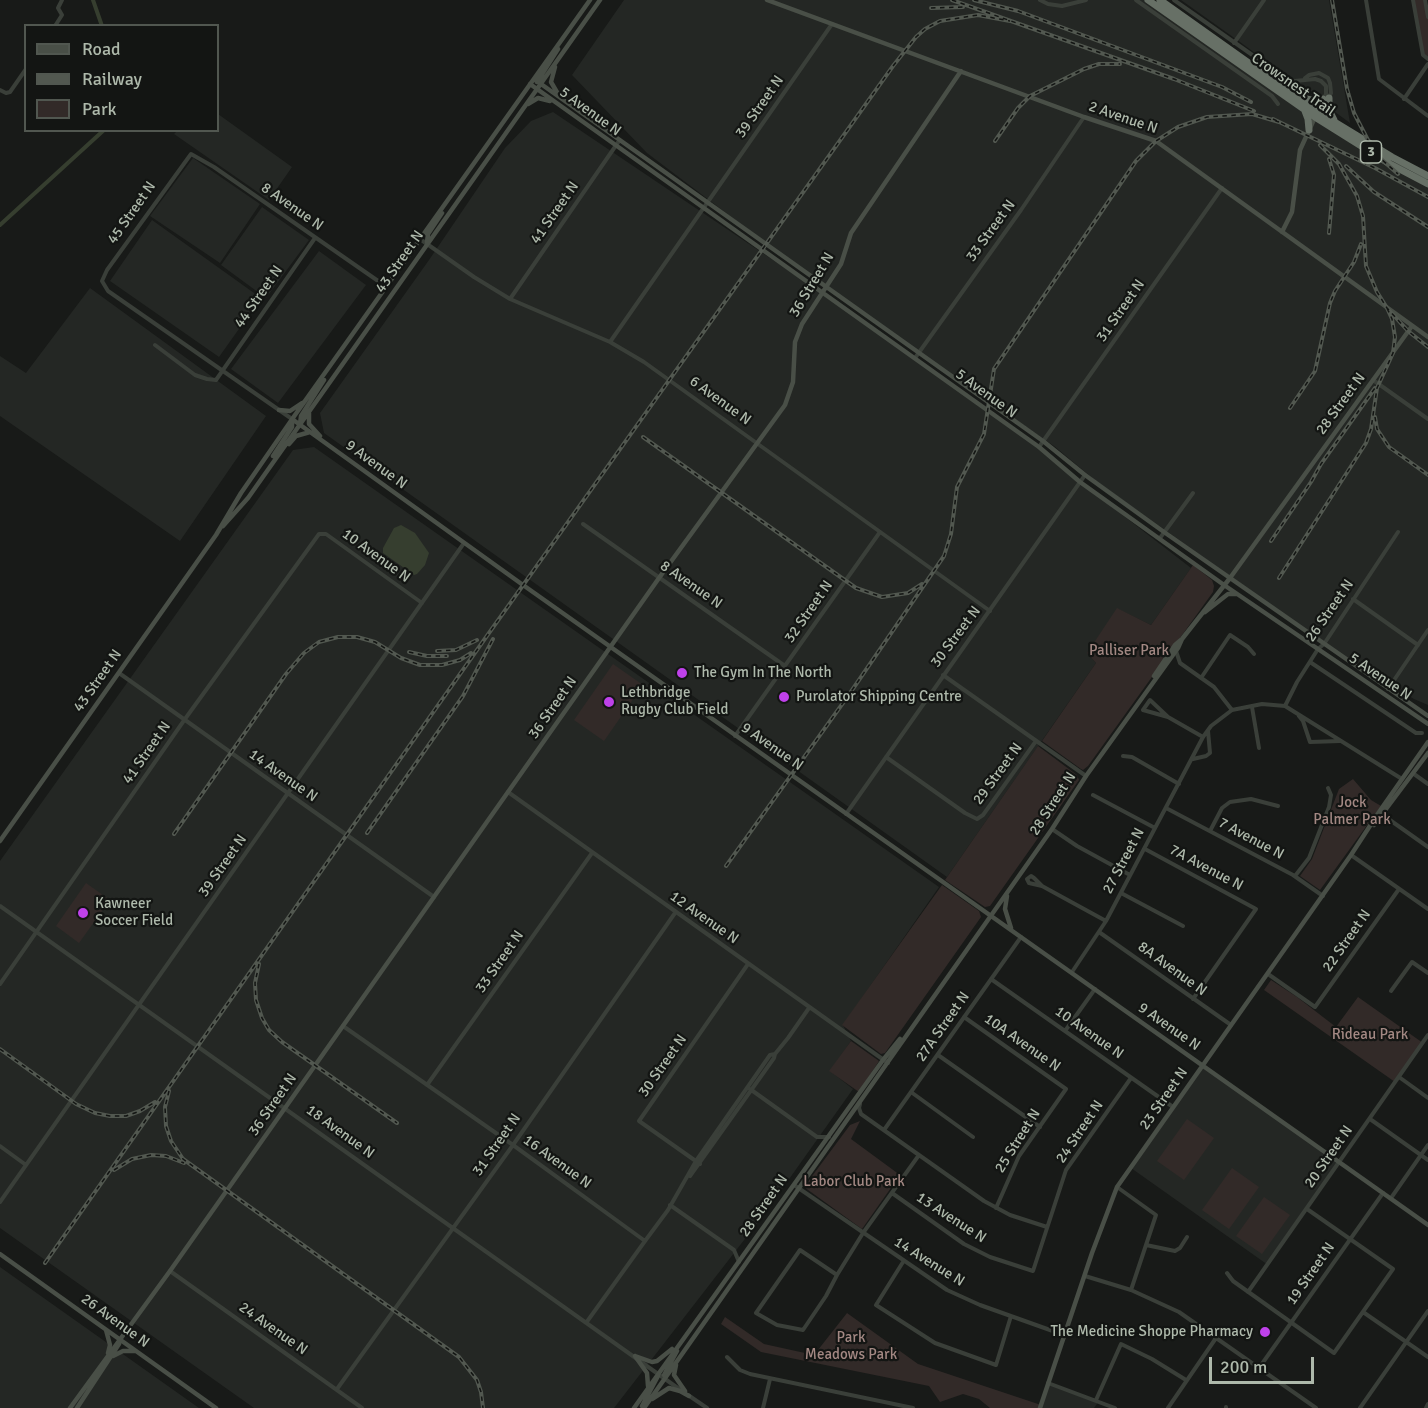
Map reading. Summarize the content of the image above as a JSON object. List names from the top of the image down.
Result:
{
  "streets": {
    "highway": ["Crowsnest Trail", "3"],
    "main road": [
      "5 Avenue N",
      "2 Avenue N",
      "43 Street N",
      "36 Street N",
      "28 Street N",
      "9 Avenue N",
      "23 Street N",
      "26 Avenue N"
    ],
    "street": [
      "39 Street N",
      "8 Avenue N",
      "45 Street N",
      "41 Street N",
      "33 Street N",
      "44 Street N",
      "31 Street N",
      "6 Avenue N",
      "10 Avenue N",
      "26 Street N",
      "32 Street N",
      "30 Street N",
      "29 Street N",
      "14 Avenue N",
      "7 Avenue N",
      "27 Street N",
      "7A Avenue N",
      "12 Avenue N",
      "22 Street N",
      "8A Avenue N",
      "27A Street N",
      "10A Avenue N",
      "18 Avenue N",
      "24 Street N",
      "25 Street N",
      "20 Street N",
      "16 Avenue N",
      "13 Avenue N",
      "19 Street N",
      "24 Avenue N"
    ]
  },
  "crossings": [
    ["39 Street N", "5 Avenue N"],
    ["39 Street N", "2 Avenue N"],
    ["39 Street N", "6 Avenue N"],
    ["39 Street N", "9 Avenue N"],
    ["39 Street N", "10 Avenue N"],
    ["39 Street N", "14 Avenue N"],
    ["39 Street N", "18 Avenue N"],
    ["5 Avenue N", "41 Street N"],
    ["5 Avenue N", "33 Street N"],
    ["5 Avenue N", "43 Street N"],
    ["5 Avenue N", "36 Street N"],
    ["5 Avenue N", "31 Street N"],
    ["5 Avenue N", "28 Street N"],
    ["5 Avenue N", "26 Street N"],
    ["5 Avenue N", "30 Street N"],
    ["2 Avenue N", "33 Street N"],
    ["2 Avenue N", "36 Street N"],
    ["2 Avenue N", "31 Street N"],
    ["2 Avenue N", "28 Street N"],
    ["8 Avenue N", "45 Street N"],
    ["8 Avenue N", "36 Street N"],
    ["8 Avenue N", "44 Street N"],
    ["8 Avenue N", "32 Street N"],
    ["45 Street N", "9 Avenue N"],
    ["41 Street N", "6 Avenue N"],
    ["41 Street N", "10 Avenue N"],
    ["41 Street N", "14 Avenue N"],
    ["41 Street N", "18 Avenue N"],
    ["33 Street N", "12 Avenue N"],
    ["33 Street N", "16 Avenue N"],
    ["43 Street N", "6 Avenue N"],
    ["43 Street N", "9 Avenue N"],
    ["43 Street N", "14 Avenue N"],
    ["36 Street N", "6 Avenue N"],
    ["36 Street N", "9 Avenue N"],
    ["36 Street N", "14 Avenue N"],
    ["36 Street N", "12 Avenue N"],
    ["36 Street N", "18 Avenue N"],
    ["36 Street N", "16 Avenue N"],
    ["36 Street N", "26 Avenue N"],
    ["36 Street N", "24 Avenue N"],
    ["44 Street N", "9 Avenue N"],
    ["31 Street N", "12 Avenue N"],
    ["31 Street N", "18 Avenue N"],
    ["31 Street N", "16 Avenue N"],
    ["31 Street N", "24 Avenue N"],
    ["6 Avenue N", "32 Street N"],
    ["6 Avenue N", "30 Street N"],
    ["28 Street N", "9 Avenue N"],
    ["28 Street N", "14 Avenue N"],
    ["28 Street N", "12 Avenue N"],
    ["28 Street N", "18 Avenue N"],
    ["9 Avenue N", "32 Street N"],
    ["9 Avenue N", "30 Street N"],
    ["9 Avenue N", "27 Street N"],
    ["9 Avenue N", "27A Street N"],
    ["9 Avenue N", "23 Street N"],
    ["9 Avenue N", "20 Street N"],
    ["9 Avenue N", "19 Street N"],
    ["10 Avenue N", "27A Street N"],
    ["10 Avenue N", "23 Street N"],
    ["10 Avenue N", "24 Street N"],
    ["30 Street N", "29 Street N"],
    ["30 Street N", "12 Avenue N"],
    ["14 Avenue N", "23 Street N"],
    ["7 Avenue N", "27 Street N"],
    ["7 Avenue N", "23 Street N"],
    ["27 Street N", "7A Avenue N"],
    ["27 Street N", "8A Avenue N"],
    ["7A Avenue N", "8A Avenue N"],
    ["22 Street N", "23 Street N"],
    ["8A Avenue N", "23 Street N"],
    ["27A Street N", "10A Avenue N"],
    ["10A Avenue N", "25 Street N"],
    ["24 Street N", "13 Avenue N"]
  ],
  "parks": [
    "Palliser Park",
    "Jock Palmer Park",
    "Rideau Park",
    "Labor Club Park",
    "Park Meadows Park"
  ],
  "places": [
    "The Gym In The North",
    "Purolator Shipping Centre",
    "Lethbridge Rugby Club Field",
    "Kawneer Soccer Field",
    "The Medicine Shoppe Pharmacy"
  ],
  "legend": ["Road", "Railway", "Park"],
  "scale_bar": "200 m"
}
